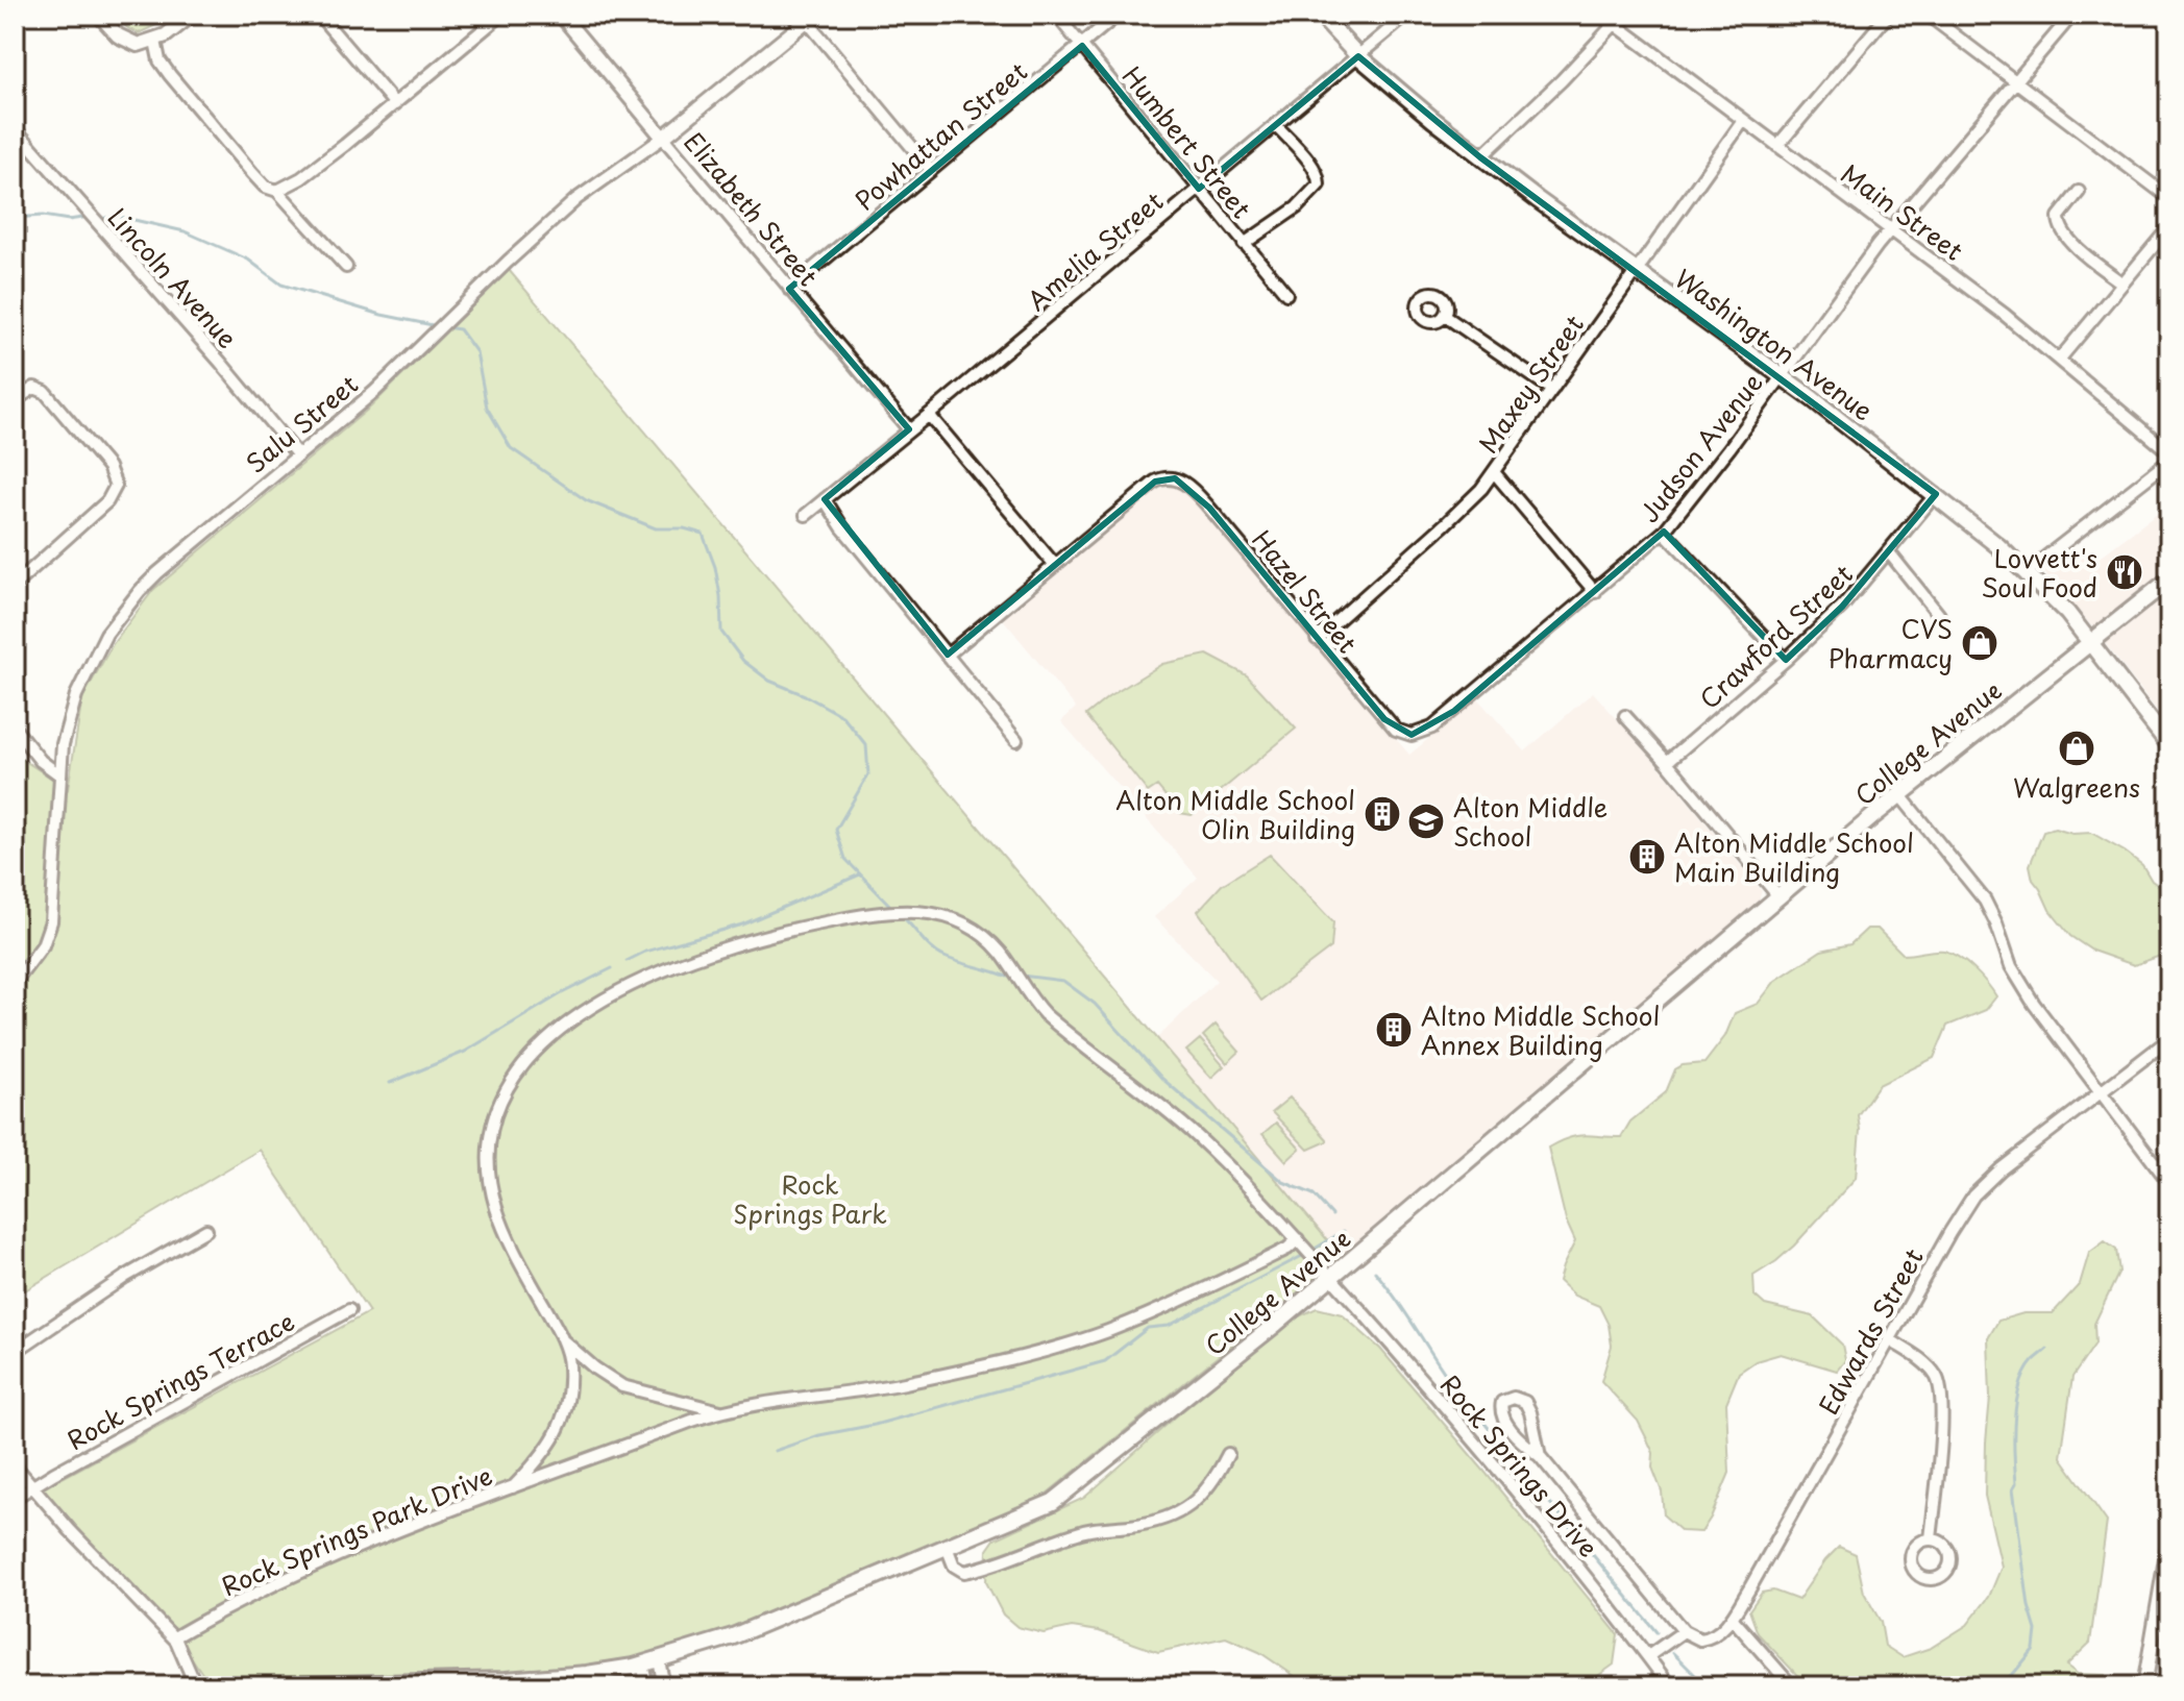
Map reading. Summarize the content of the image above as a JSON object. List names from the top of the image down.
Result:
{
  "streets": {
    "main road": ["Washington Avenue", "College Avenue"],
    "street": [
      "Powhattan Street",
      "Humbert Street",
      "Elizabeth Street",
      "Main Street",
      "Amelia Street",
      "Lincoln Avenue",
      "Maxey Street",
      "Salu Street",
      "Judson Avenue",
      "Hazel Street",
      "Crawford Street",
      "Edwards Street",
      "Rock Springs Terrace",
      "Rock Springs Drive",
      "Rock Springs Park Drive"
    ]
  },
  "crossings": [
    ["Powhattan Street", "Humbert Street"],
    ["Powhattan Street", "Elizabeth Street"],
    ["Humbert Street", "Amelia Street"],
    ["Elizabeth Street", "Amelia Street"],
    ["Elizabeth Street", "Salu Street"],
    ["Main Street", "Maxey Street"],
    ["Main Street", "Judson Avenue"],
    ["Amelia Street", "Washington Avenue"],
    ["Lincoln Avenue", "Salu Street"],
    ["Washington Avenue", "Maxey Street"],
    ["Washington Avenue", "Judson Avenue"],
    ["Washington Avenue", "Crawford Street"],
    ["Washington Avenue", "College Avenue"],
    ["Maxey Street", "Hazel Street"],
    ["Judson Avenue", "Hazel Street"],
    ["College Avenue", "Rock Springs Drive"],
    ["College Avenue", "Rock Springs Park Drive"],
    ["Rock Springs Drive", "Rock Springs Park Drive"]
  ],
  "parks": ["Rock Springs Park"],
  "places": {
    "restaurant": ["Lovvett's Soul Food"],
    "shop": ["CVS Pharmacy", "Walgreens"],
    "building": ["Alton Middle School Olin Building", "Alton Middle School Main Building", "Altno Middle School Annex Building"],
    "school or university": ["Alton Middle School"]
  }
}
